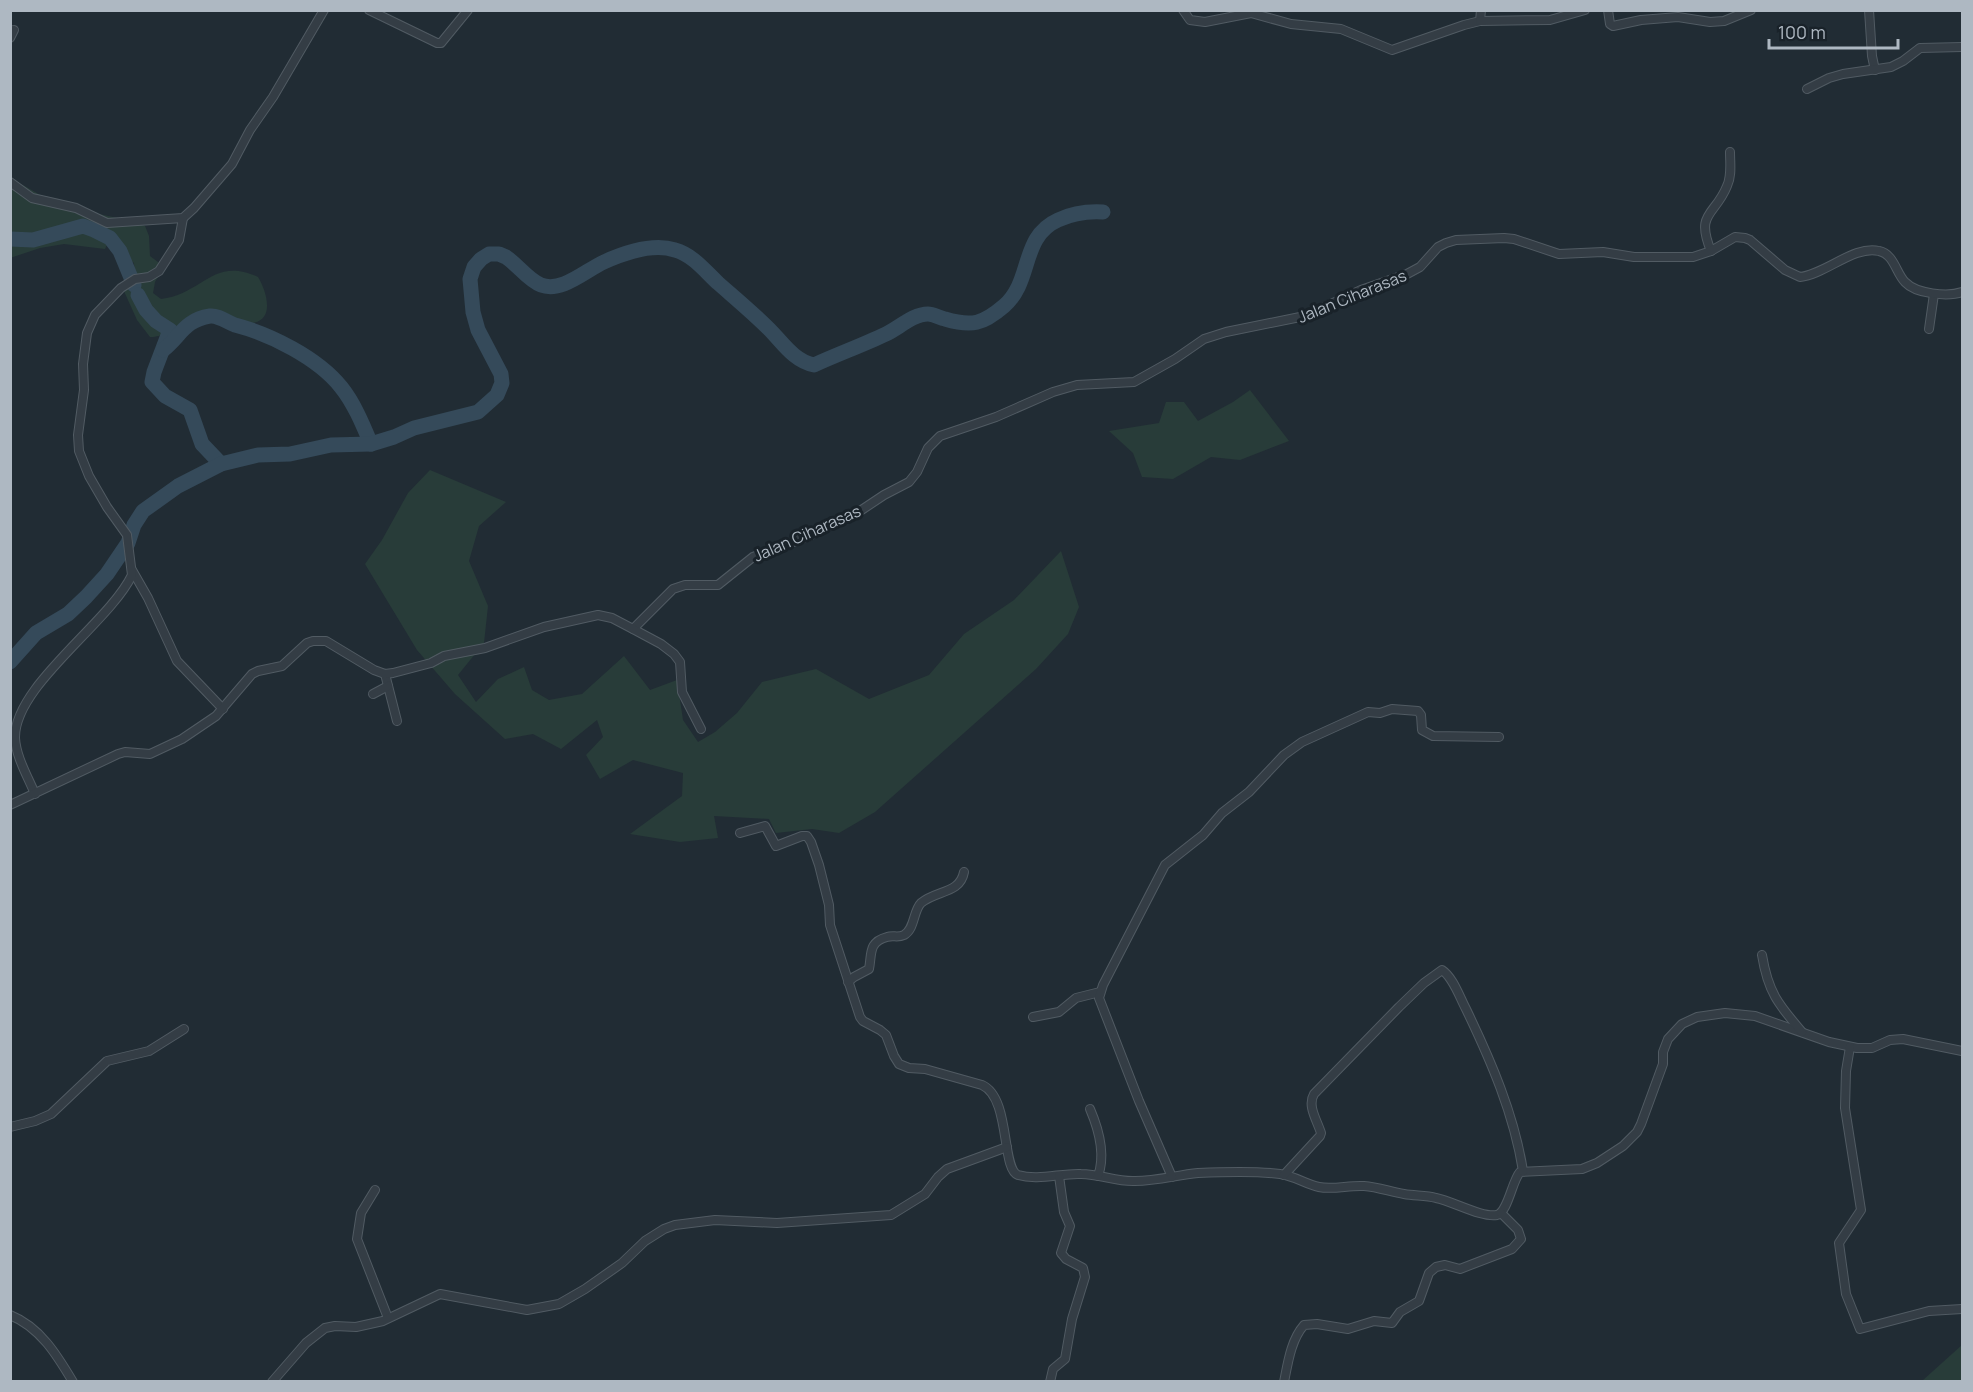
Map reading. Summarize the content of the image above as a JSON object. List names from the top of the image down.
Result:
{
  "streets": {
    "street": ["Jalan Ciharasas"]
  },
  "scale_bar": "100 m"
}
